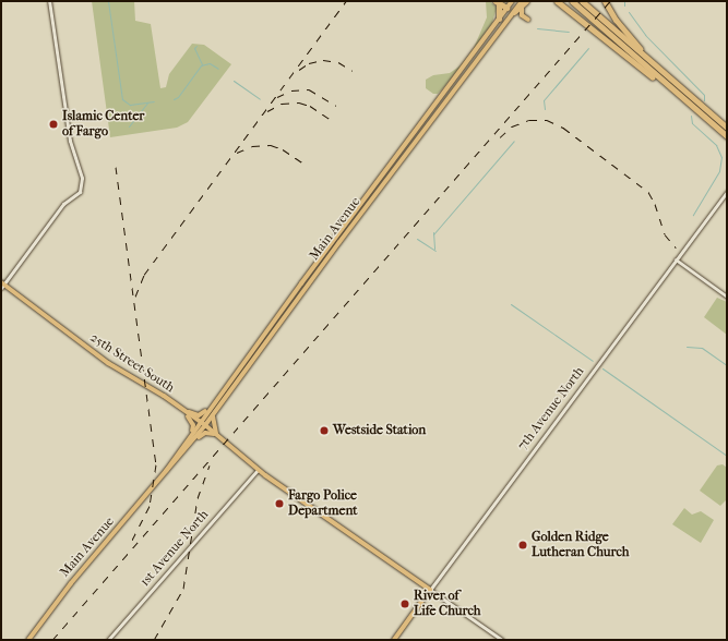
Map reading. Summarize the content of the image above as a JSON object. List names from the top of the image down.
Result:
{
  "streets": {
    "main road": ["Main Avenue", "25th Street South", "7th Avenue North"],
    "street": ["1st Avenue North"]
  },
  "crossings": [
    ["Main Avenue", "25th Street South"],
    ["25th Street South", "7th Avenue North"],
    ["25th Street South", "1st Avenue North"]
  ],
  "places": [
    "Islamic Center of Fargo",
    "Westside Station",
    "Fargo Police Department",
    "Golden Ridge Lutheran Church",
    "River of Life Church"
  ]
}
